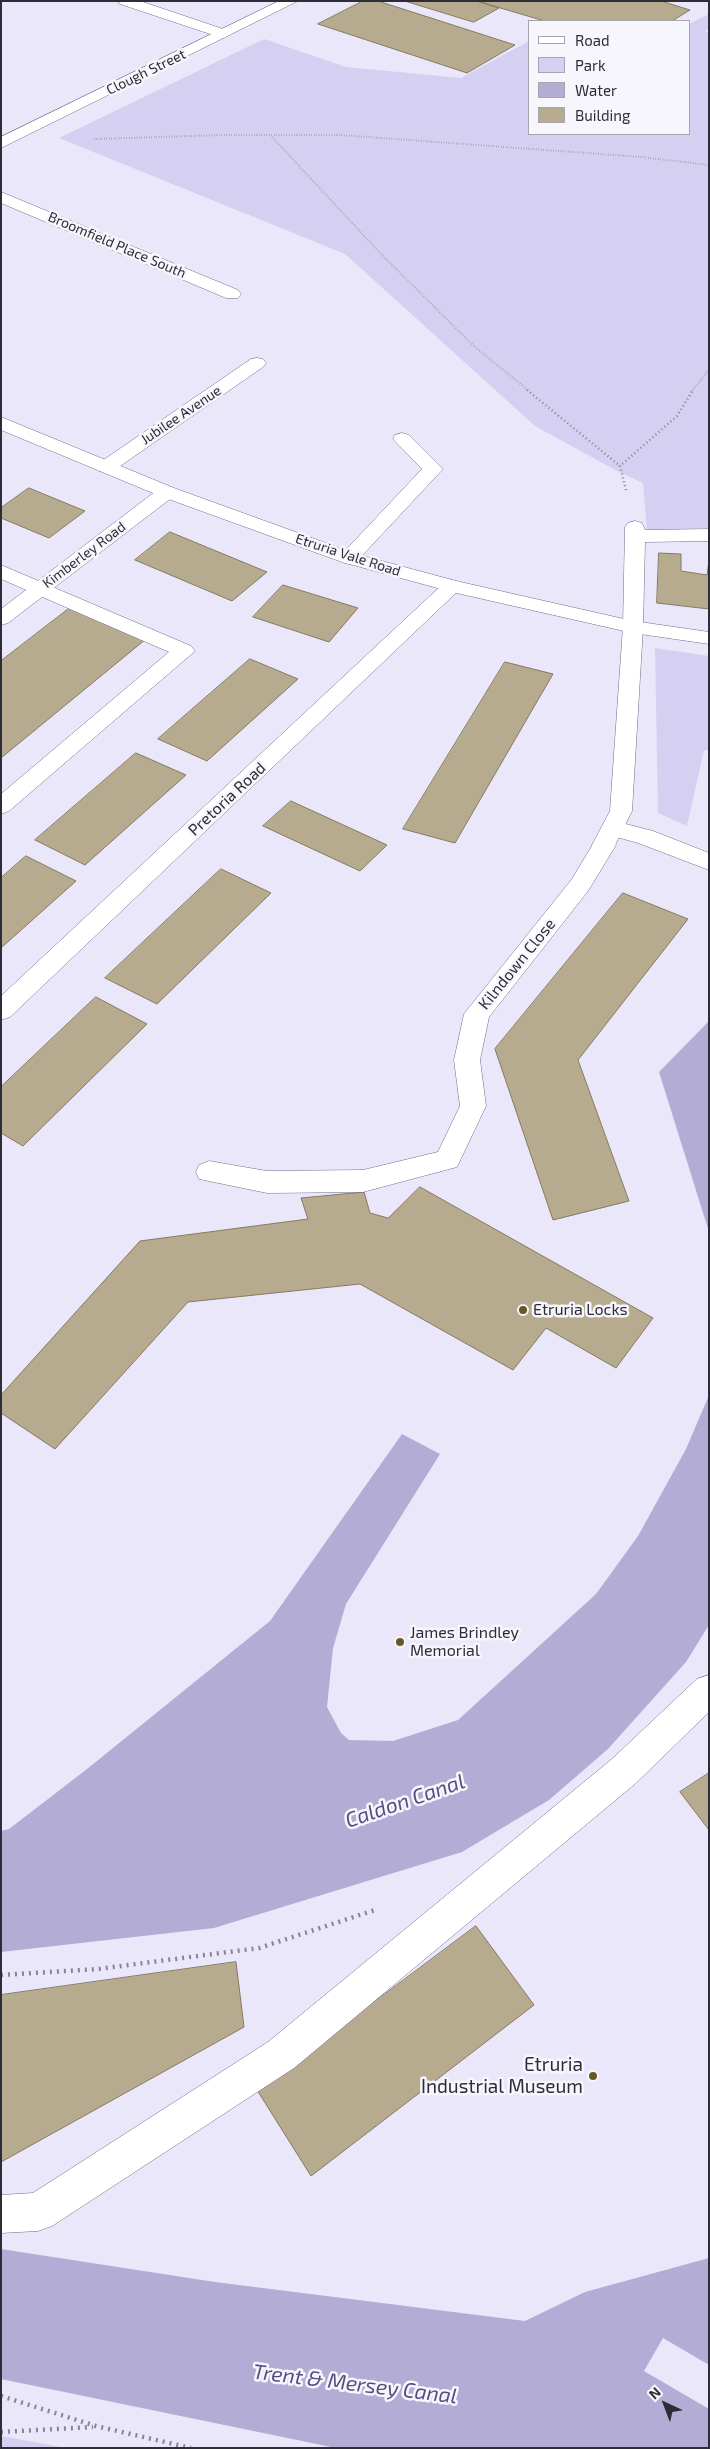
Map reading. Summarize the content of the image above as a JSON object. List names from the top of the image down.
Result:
{
  "streets": {
    "street": [
      "Clough Street",
      "Broomfield Place South",
      "Jubilee Avenue",
      "Kimberley Road",
      "Etruria Vale Road",
      "Pretoria Road",
      "Kilndown Close"
    ]
  },
  "crossings": [
    ["Jubilee Avenue", "Etruria Vale Road"],
    ["Kimberley Road", "Etruria Vale Road"],
    ["Etruria Vale Road", "Pretoria Road"],
    ["Etruria Vale Road", "Kilndown Close"]
  ],
  "water": ["Caldon Canal", "Trent & Mersey Canal"],
  "places": ["Etruria Locks", "James Brindley Memorial", "Etruria Industrial Museum"],
  "legend": [
    "Road",
    "Park",
    "Water",
    "Building"
  ],
  "north": "top left"
}
